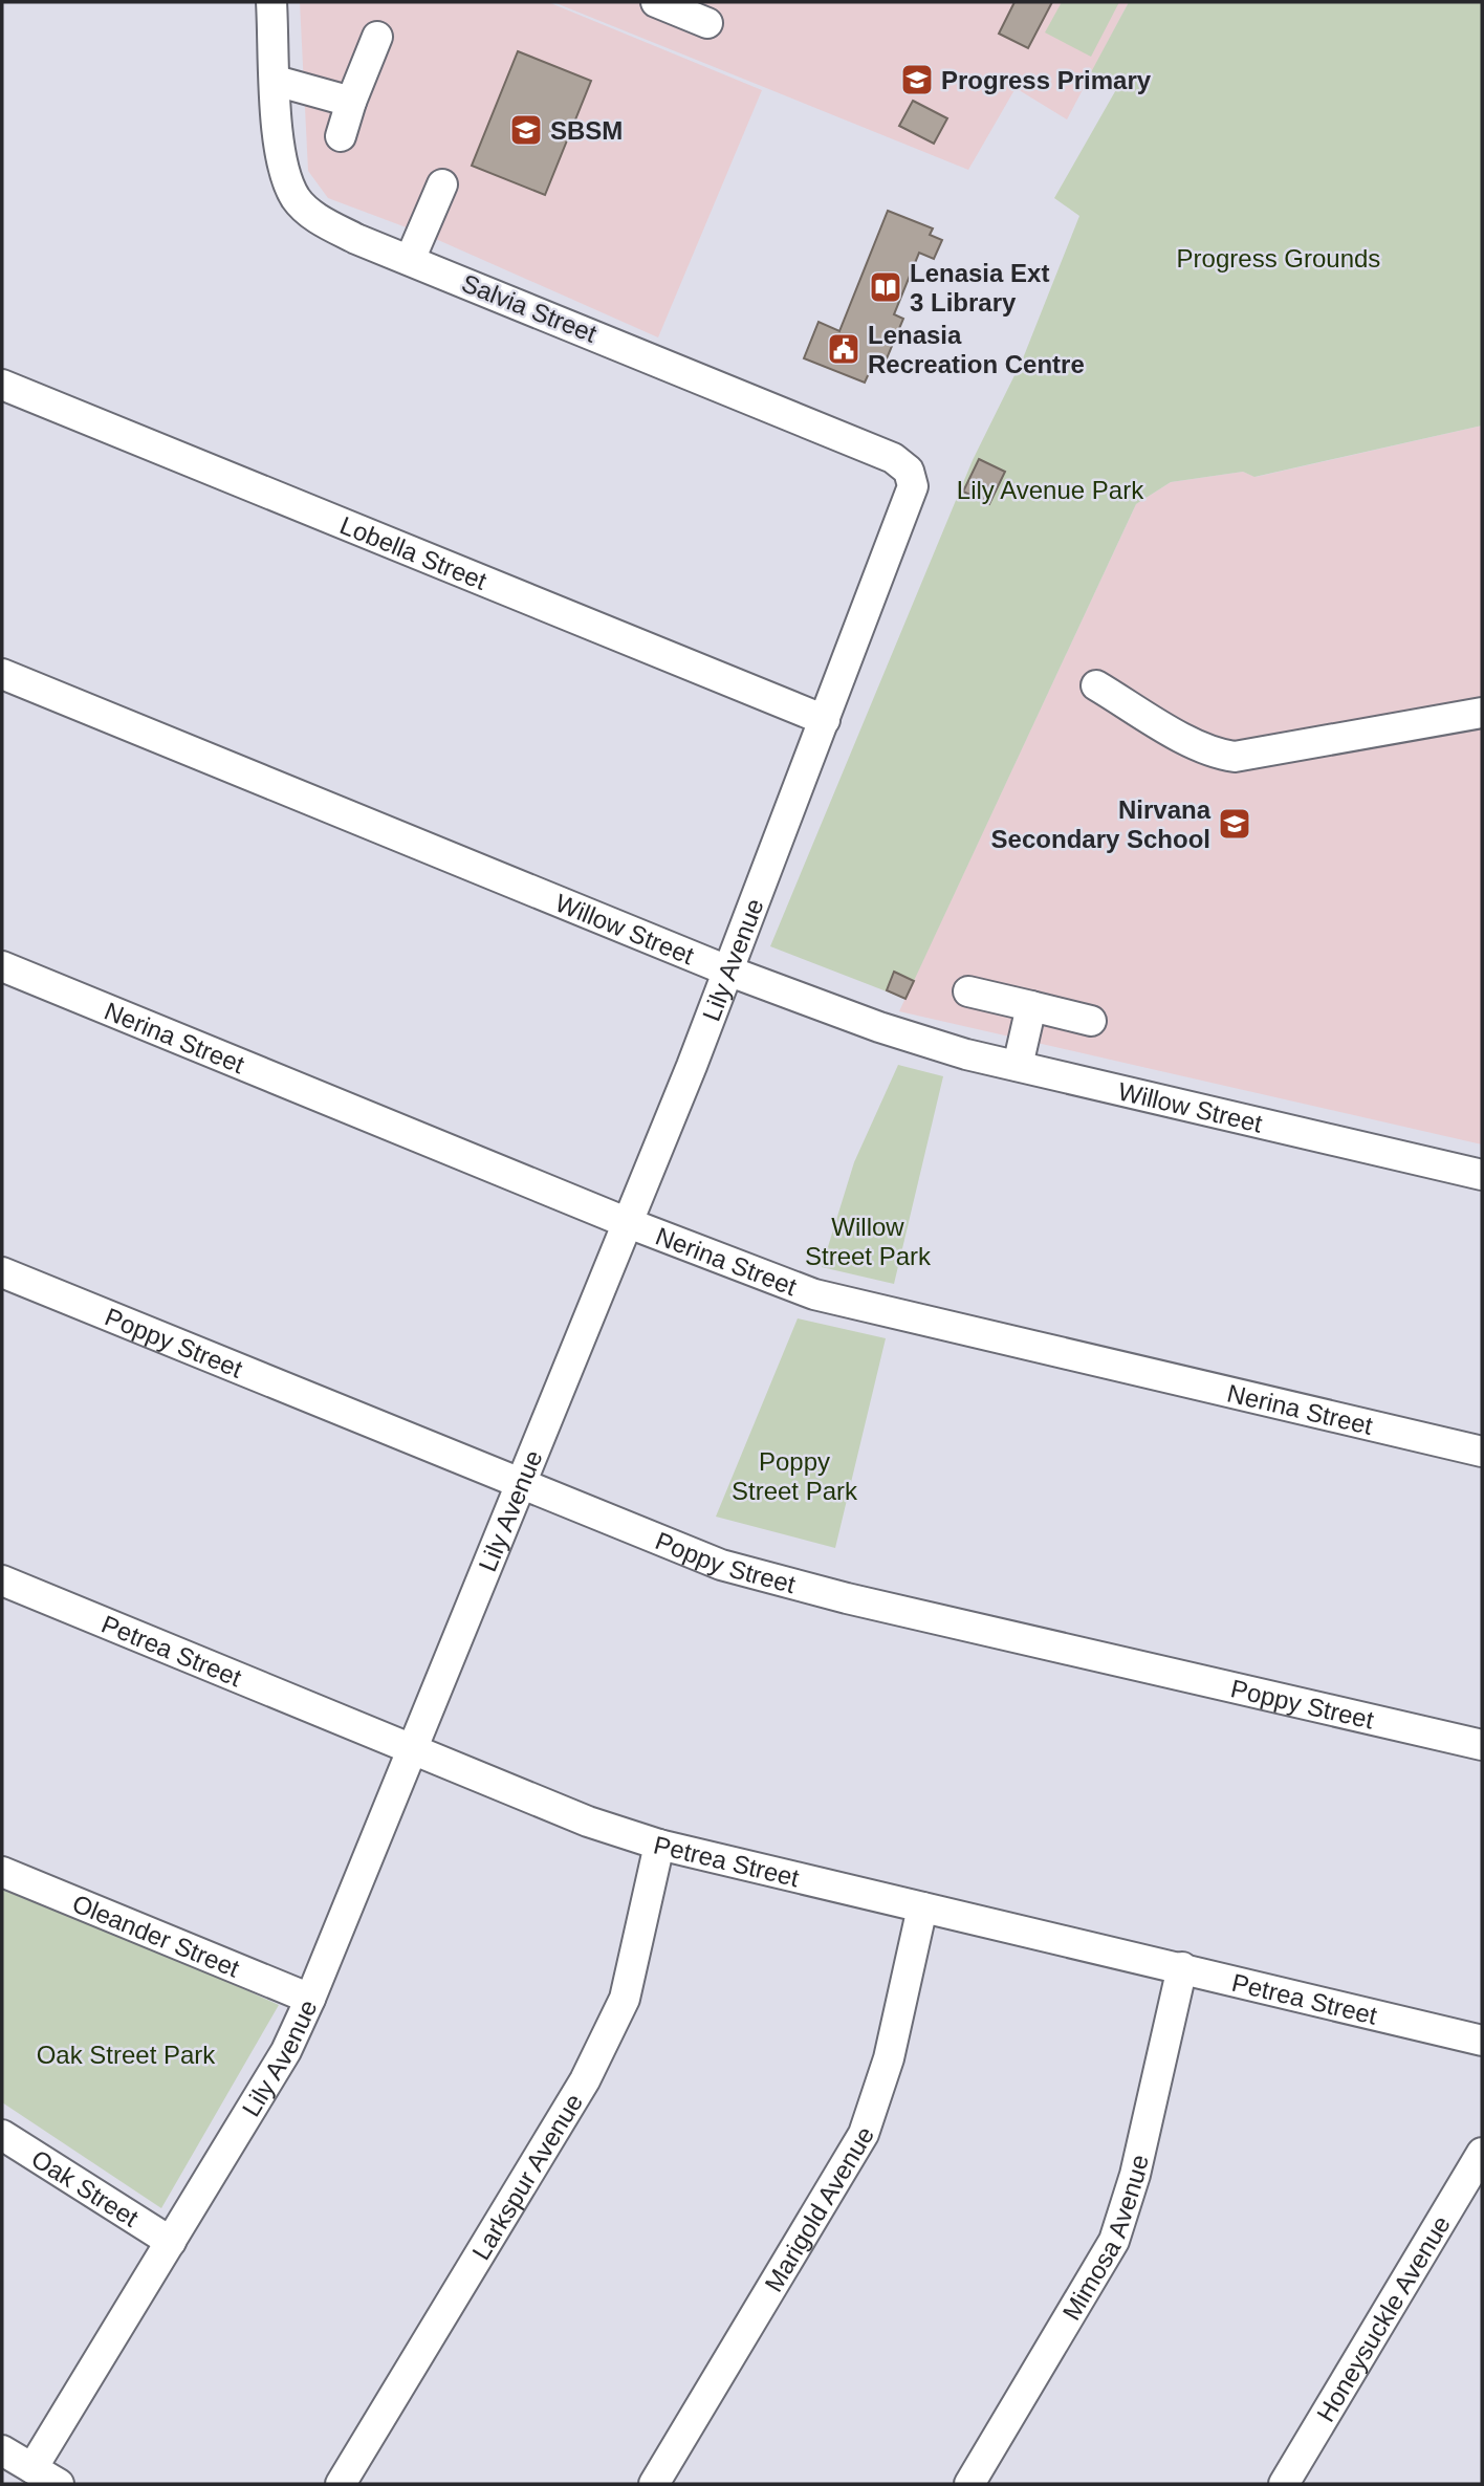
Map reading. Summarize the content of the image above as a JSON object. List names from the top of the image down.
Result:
{
  "streets": {
    "street": [
      "Salvia Street",
      "Lobella Street",
      "Willow Street",
      "Lily Avenue",
      "Nerina Street",
      "Poppy Street",
      "Petrea Street",
      "Oleander Street",
      "Larkspur Avenue",
      "Oak Street",
      "Marigold Avenue",
      "Mimosa Avenue",
      "Honeysuckle Avenue"
    ]
  },
  "crossings": [
    ["Salvia Street", "Lily Avenue"],
    ["Lobella Street", "Lily Avenue"],
    ["Willow Street", "Lily Avenue"],
    ["Lily Avenue", "Nerina Street"],
    ["Lily Avenue", "Poppy Street"],
    ["Lily Avenue", "Petrea Street"],
    ["Lily Avenue", "Oleander Street"],
    ["Lily Avenue", "Oak Street"],
    ["Petrea Street", "Larkspur Avenue"],
    ["Petrea Street", "Marigold Avenue"],
    ["Petrea Street", "Mimosa Avenue"]
  ],
  "parks": [
    "Progress Grounds",
    "Lily Avenue Park",
    "Willow Street Park",
    "Poppy Street Park",
    "Oak Street Park"
  ],
  "places": {
    "school or university": ["Progress Primary", "SBSM", "Nirvana Secondary School"],
    "library": ["Lenasia Ext 3 Library"],
    "public building": ["Lenasia Recreation Centre"]
  }
}
